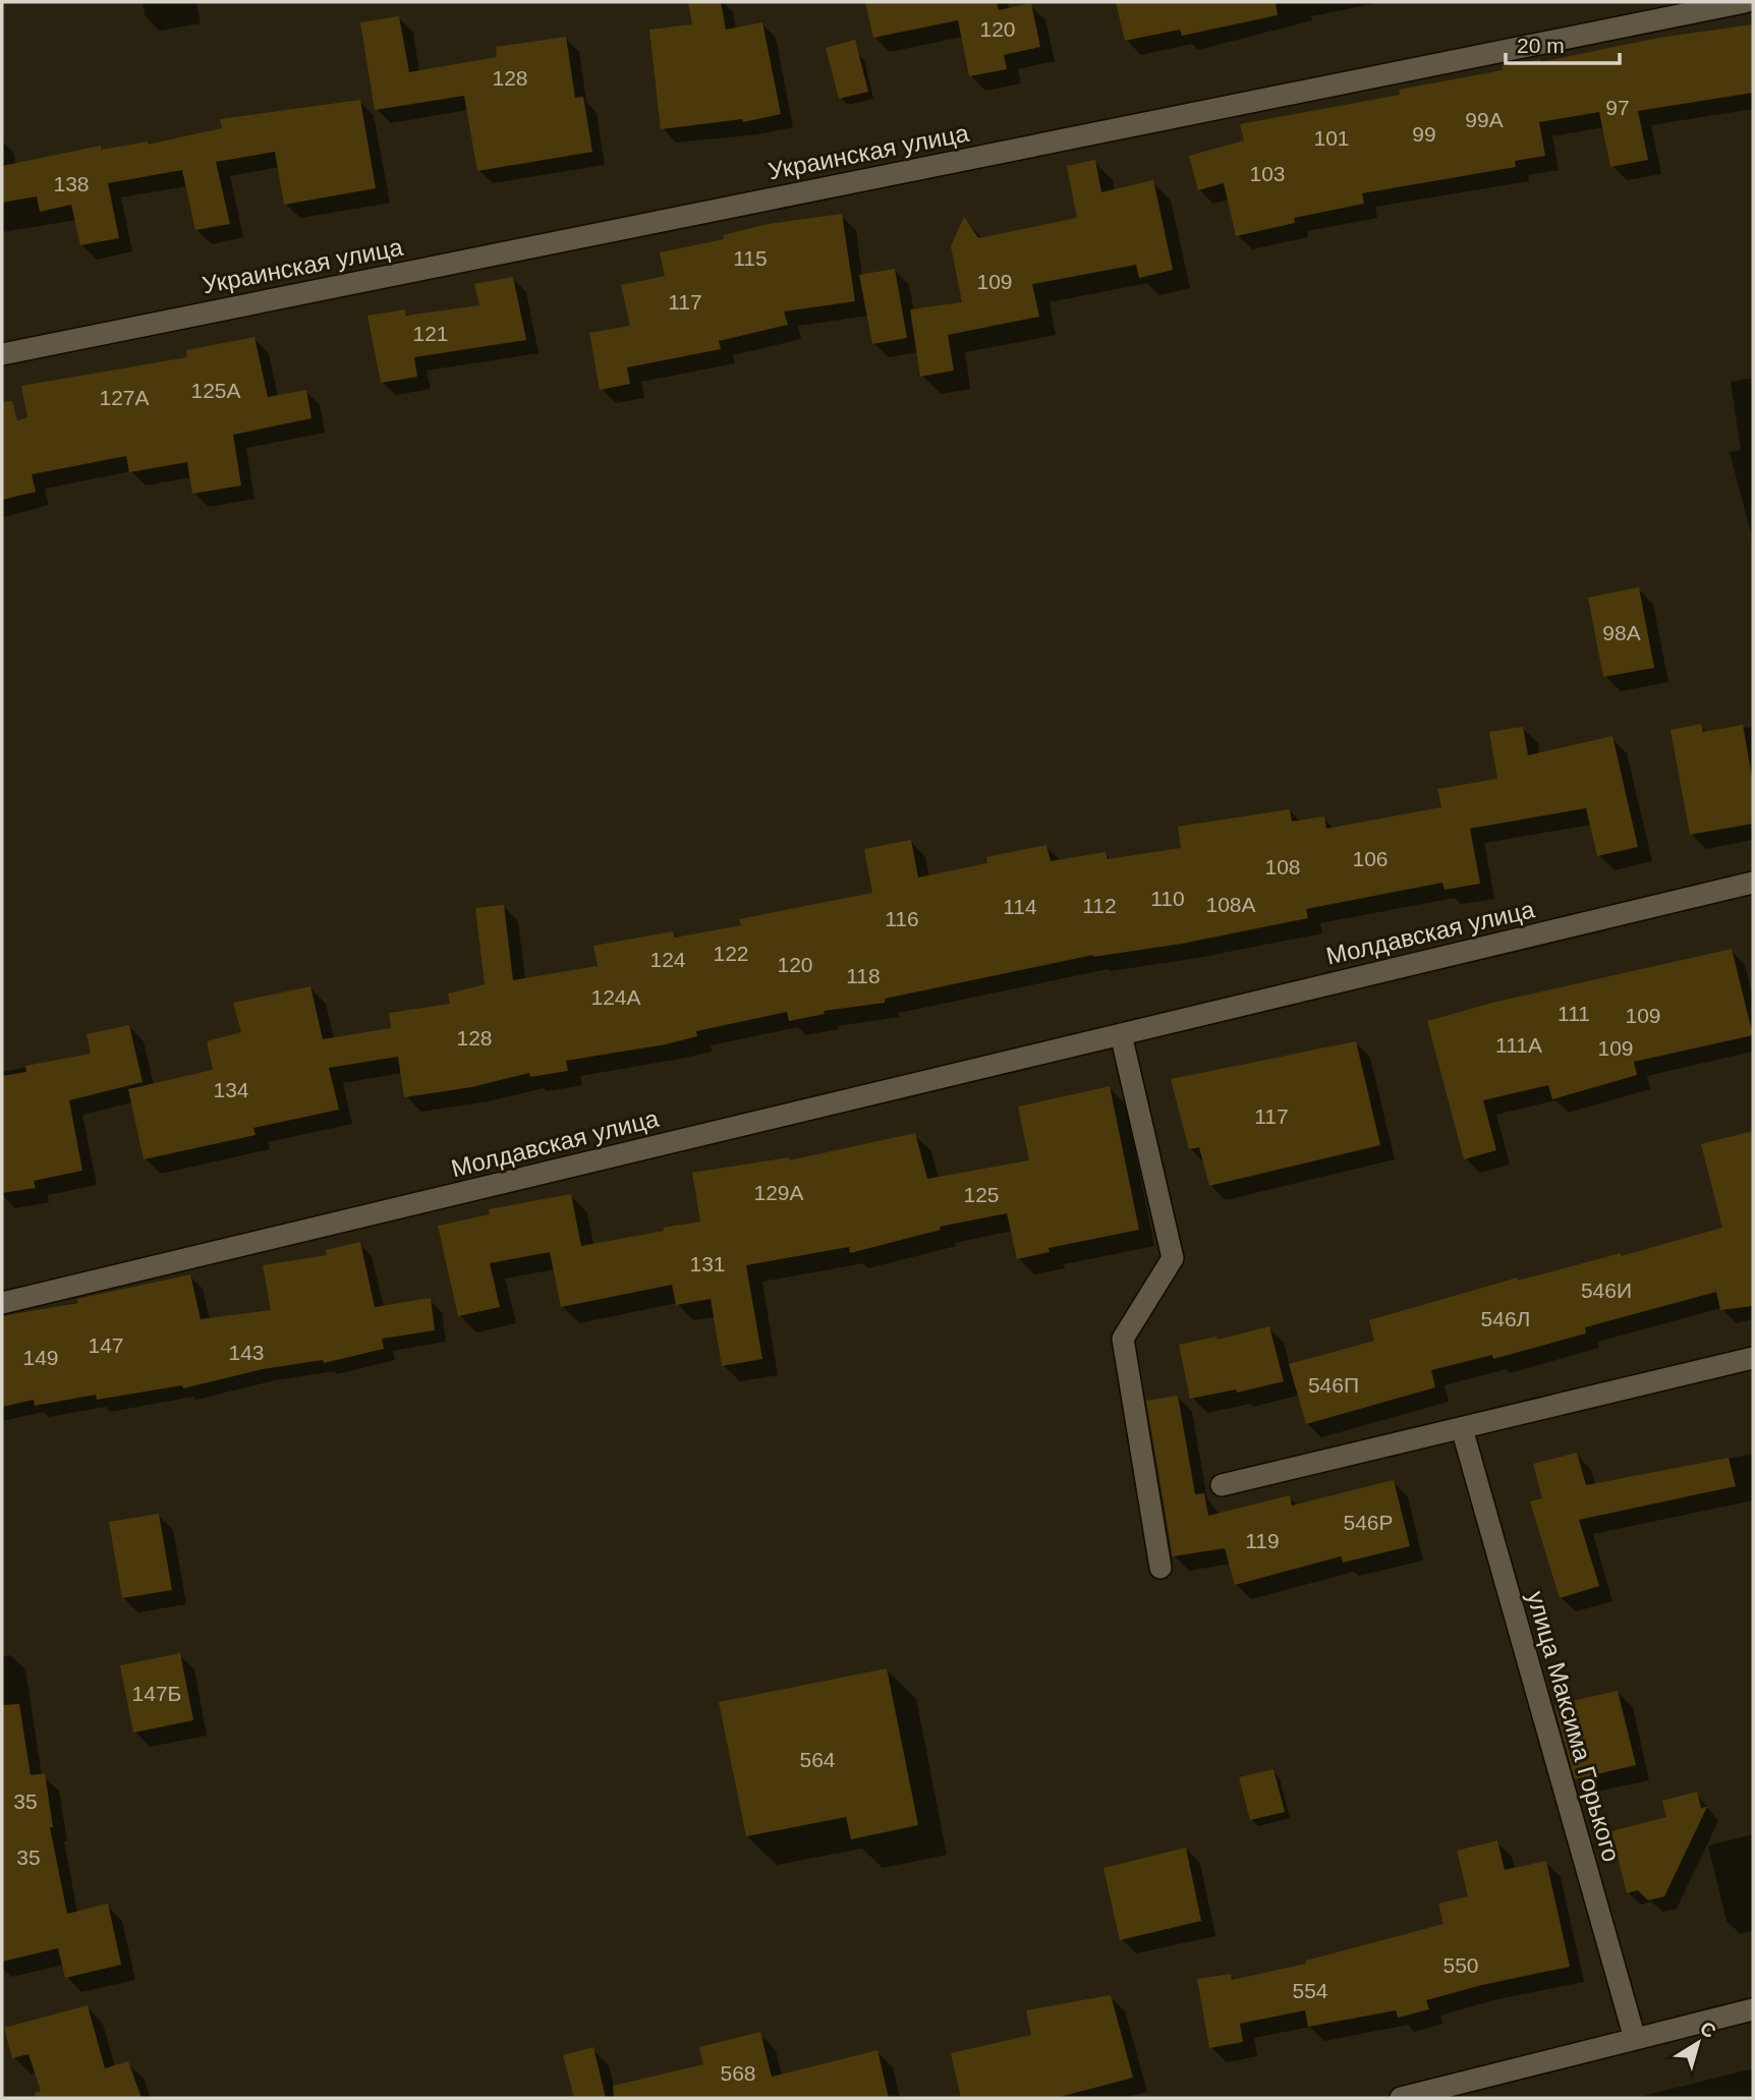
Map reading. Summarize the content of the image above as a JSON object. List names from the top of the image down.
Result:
{
  "streets": {
    "street": ["Украинская улица", "Молдавская улица", "улица Максима Горького"]
  },
  "house_numbers": [
    "120",
    "128",
    "97",
    "99А",
    "99",
    "101",
    "103",
    "138",
    "115",
    "109",
    "117",
    "121",
    "125А",
    "127А",
    "98А",
    "106",
    "108",
    "110",
    "108А",
    "112",
    "114",
    "116",
    "122",
    "124",
    "120",
    "118",
    "124А",
    "111",
    "109",
    "128",
    "111А",
    "109",
    "134",
    "117",
    "129А",
    "125",
    "131",
    "546И",
    "546Л",
    "147",
    "143",
    "149",
    "546П",
    "546Р",
    "119",
    "147Б",
    "564",
    "35",
    "35",
    "550",
    "554",
    "568"
  ],
  "scale_bar": "20 m",
  "north": "top right"
}
